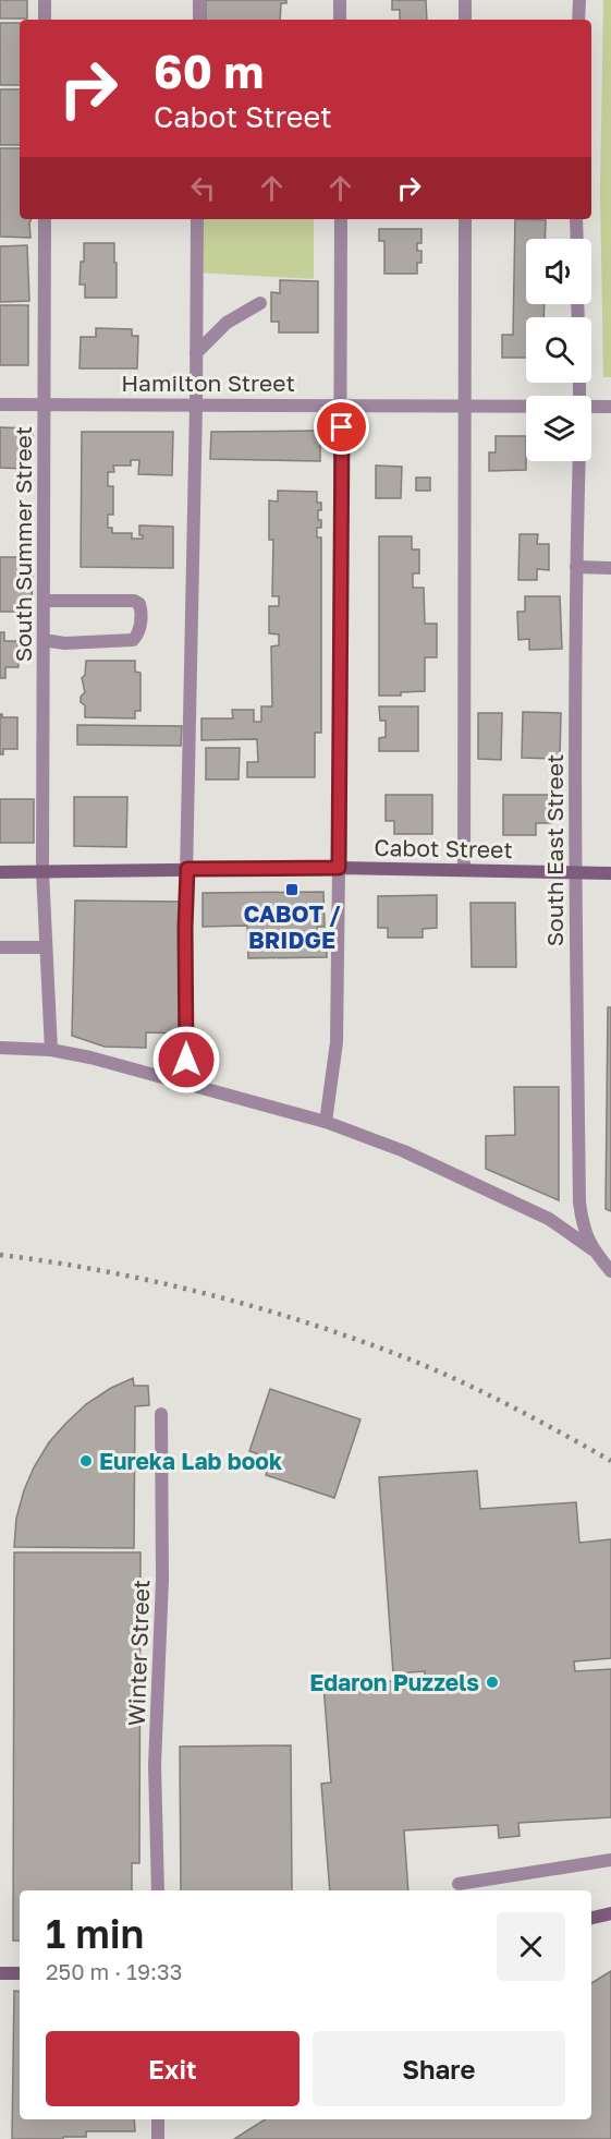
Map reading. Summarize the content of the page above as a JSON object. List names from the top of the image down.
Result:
{
  "streets": {
    "main road": ["Cabot Street"],
    "street": [
      "Hamilton Street",
      "South Summer Street",
      "South East Street",
      "Winter Street"
    ]
  },
  "crossings": [
    ["Hamilton Street", "South Summer Street"],
    ["South Summer Street", "Cabot Street"],
    ["Cabot Street", "South East Street"]
  ],
  "places": {
    "transit": ["CABOT / BRIDGE"],
    "other": ["Eureka Lab book", "Edaron Puzzels"]
  },
  "page": {
    "turn": ["60 m", "Cabot Street"],
    "heading": ["1 min", "250 m · 19:33"],
    "buttons": ["Exit", "Share"]
  }
}
